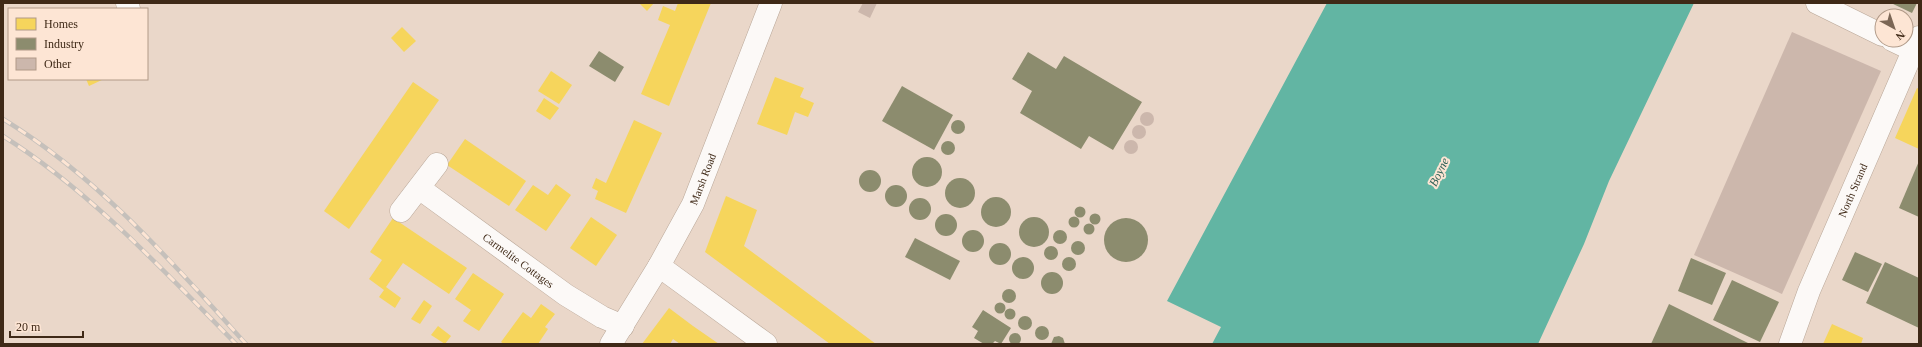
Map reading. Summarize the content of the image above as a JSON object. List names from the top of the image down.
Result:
{
  "streets": {
    "main road": ["Marsh Road", "North Strand", "Carmelite Cottages"]
  },
  "crossings": [
    ["Marsh Road", "Carmelite Cottages"]
  ],
  "water": ["Boyne"],
  "legend": ["Homes", "Industry", "Other"],
  "scale_bar": "20 m",
  "north": "bottom right"
}
